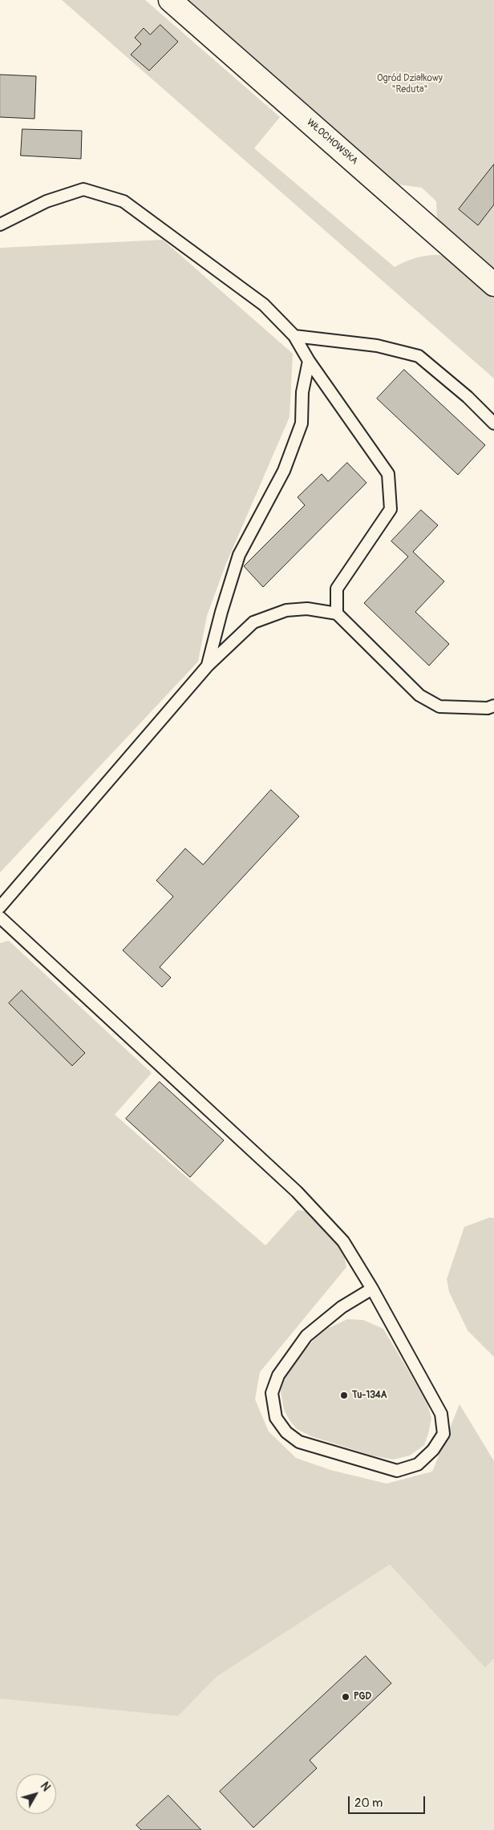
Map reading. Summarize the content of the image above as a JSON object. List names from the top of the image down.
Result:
{
  "streets": {
    "street": ["WŁOCHOWSKA"]
  },
  "parks": ["Ogród Działkowy \"Reduta\""],
  "places": ["Tu-134A", "PGD"],
  "scale_bar": "20 m",
  "north": "top right"
}
